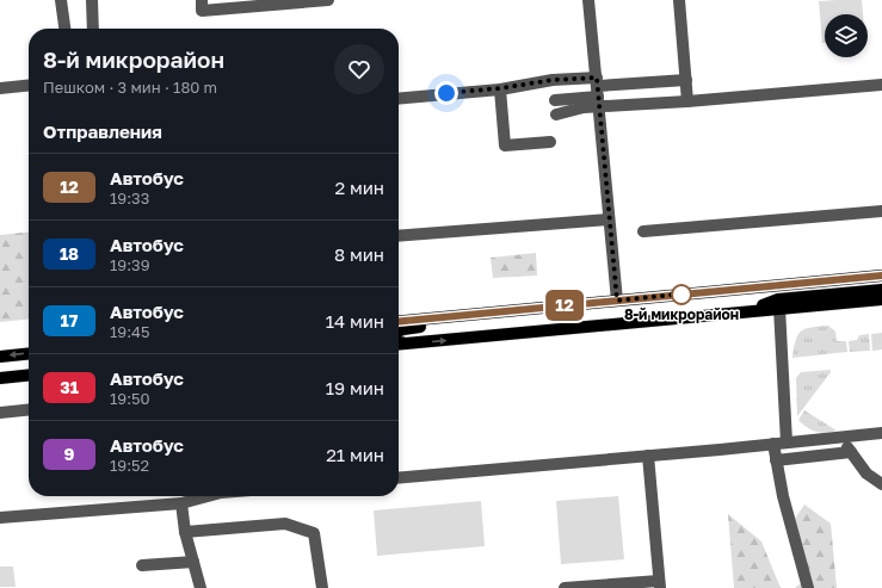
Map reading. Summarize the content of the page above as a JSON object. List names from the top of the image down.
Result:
{
  "places": ["8-й микрорайон"],
  "lines": ["bus line 12"],
  "page": {
    "on_map": "12",
    "heading": [
      ["8-й микрорайон", "Пешком · 3 мин · 180 m"],
      "Отправления"
    ],
    "list": [
      {
        "mark": "12",
        "name": "Автобус",
        "note": "19:33",
        "value": "2 мин"
      },
      {
        "mark": "18",
        "name": "Автобус",
        "note": "19:39",
        "value": "8 мин"
      },
      {
        "mark": "17",
        "name": "Автобус",
        "note": "19:45",
        "value": "14 мин"
      },
      {
        "mark": "31",
        "name": "Автобус",
        "note": "19:50",
        "value": "19 мин"
      },
      {
        "mark": "9",
        "name": "Автобус",
        "note": "19:52",
        "value": "21 мин"
      }
    ]
  }
}
